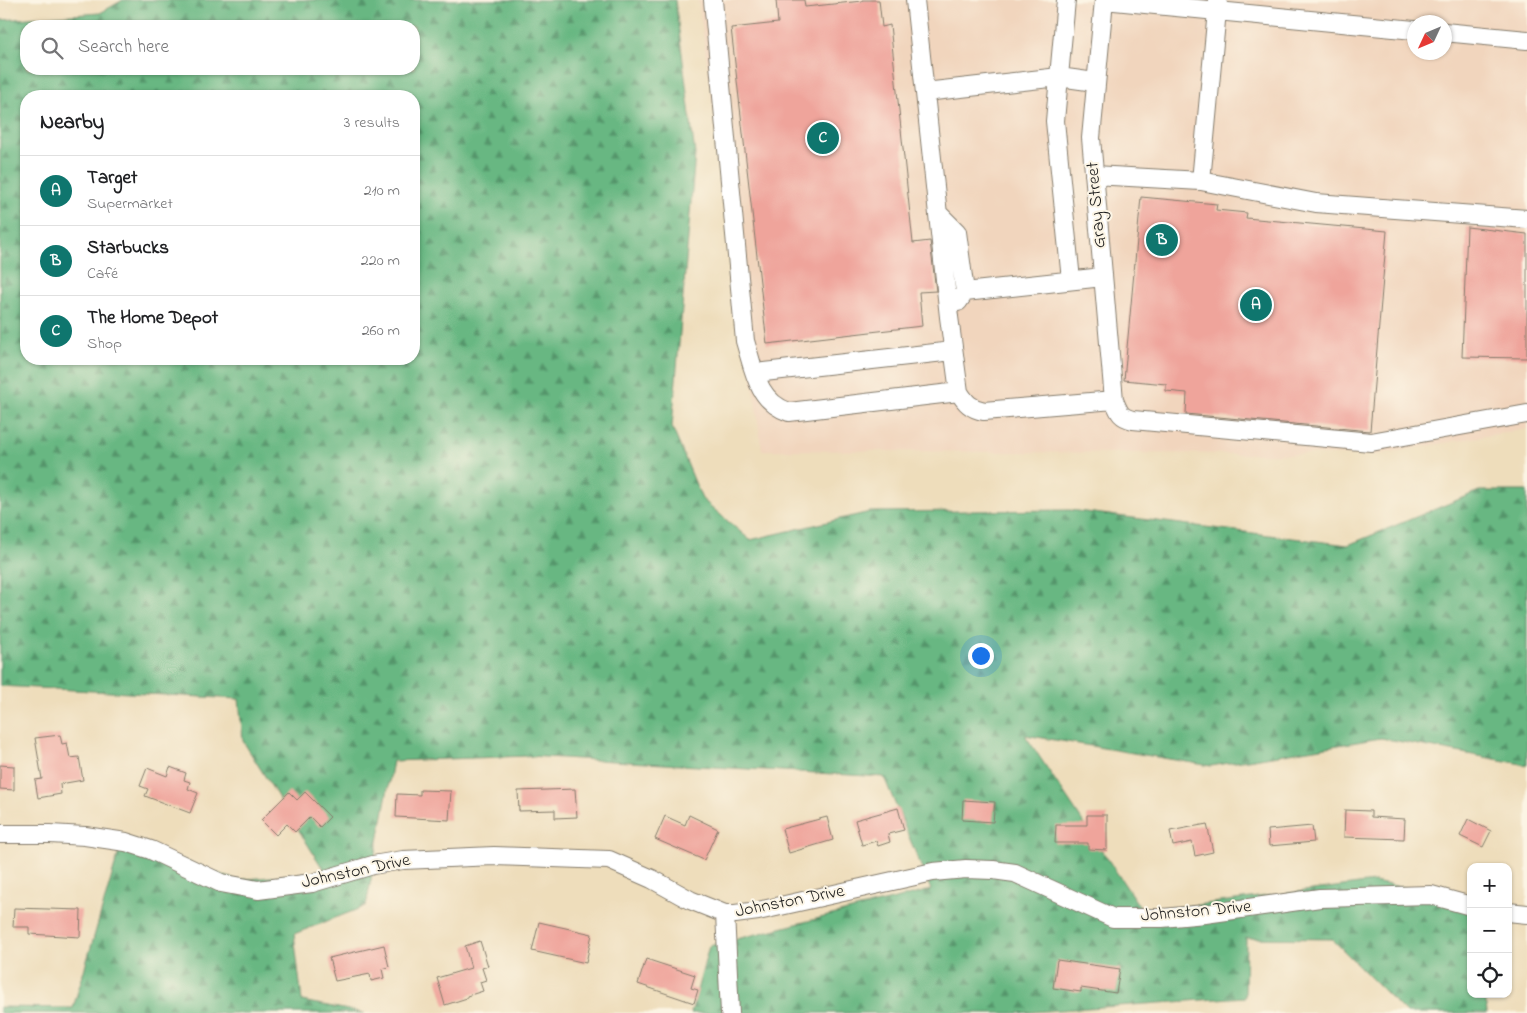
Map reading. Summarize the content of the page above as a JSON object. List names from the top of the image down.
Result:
{
  "streets": {
    "street": ["Gray Street", "Johnston Drive"]
  },
  "north": "bottom left",
  "page": {
    "search": "Search here",
    "heading": ["Nearby", "3 results"],
    "pins": ["C", "B", "A"],
    "list": [
      {
        "mark": "A",
        "name": "Target",
        "note": "Supermarket",
        "value": "210 m"
      },
      {
        "mark": "B",
        "name": "Starbucks",
        "note": "Café",
        "value": "220 m"
      },
      {
        "mark": "C",
        "name": "The Home Depot",
        "note": "Shop",
        "value": "260 m"
      }
    ],
    "map_buttons": ["+", "−"]
  }
}
